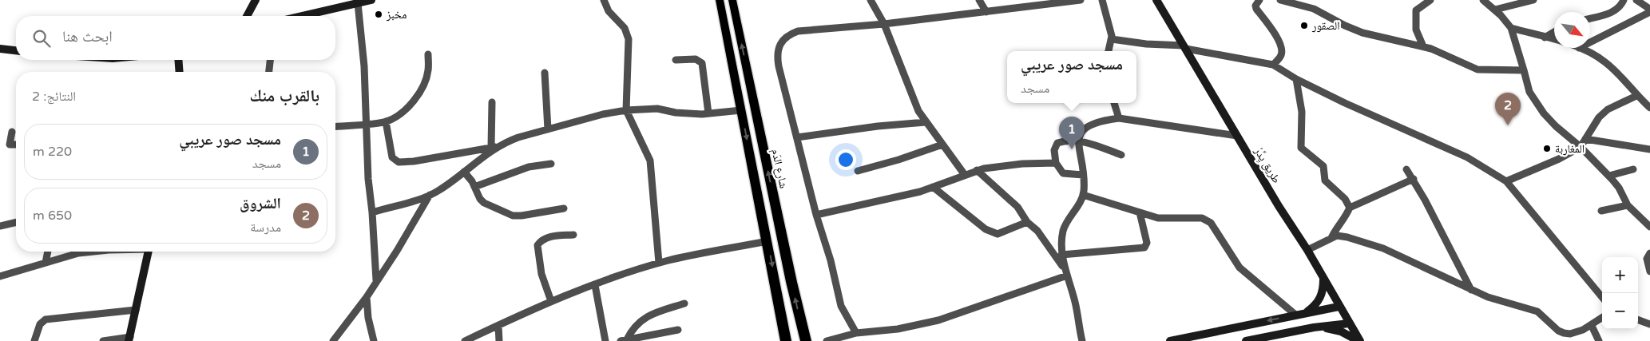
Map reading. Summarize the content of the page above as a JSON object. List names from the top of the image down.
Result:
{
  "streets": {
    "main road": ["شارع الدَم"],
    "street": ["طريق يِدِّرْ"]
  },
  "places": ["مخبز", "الصقور", "المغاربة"],
  "north": "bottom right",
  "page": {
    "search": "ابحث هنا",
    "popup": ["مسجد صور عريبي", "مسجد"],
    "heading": ["بالقرب منك", "النتائج: 2"],
    "pins": ["2", "1"],
    "list": [
      {
        "mark": "1",
        "name": "مسجد صور عريبي",
        "note": "مسجد",
        "value": "220 m"
      },
      {
        "mark": "2",
        "name": "الشروق",
        "note": "مدرسة",
        "value": "650 m"
      }
    ],
    "map_buttons": ["+", "−"]
  }
}
